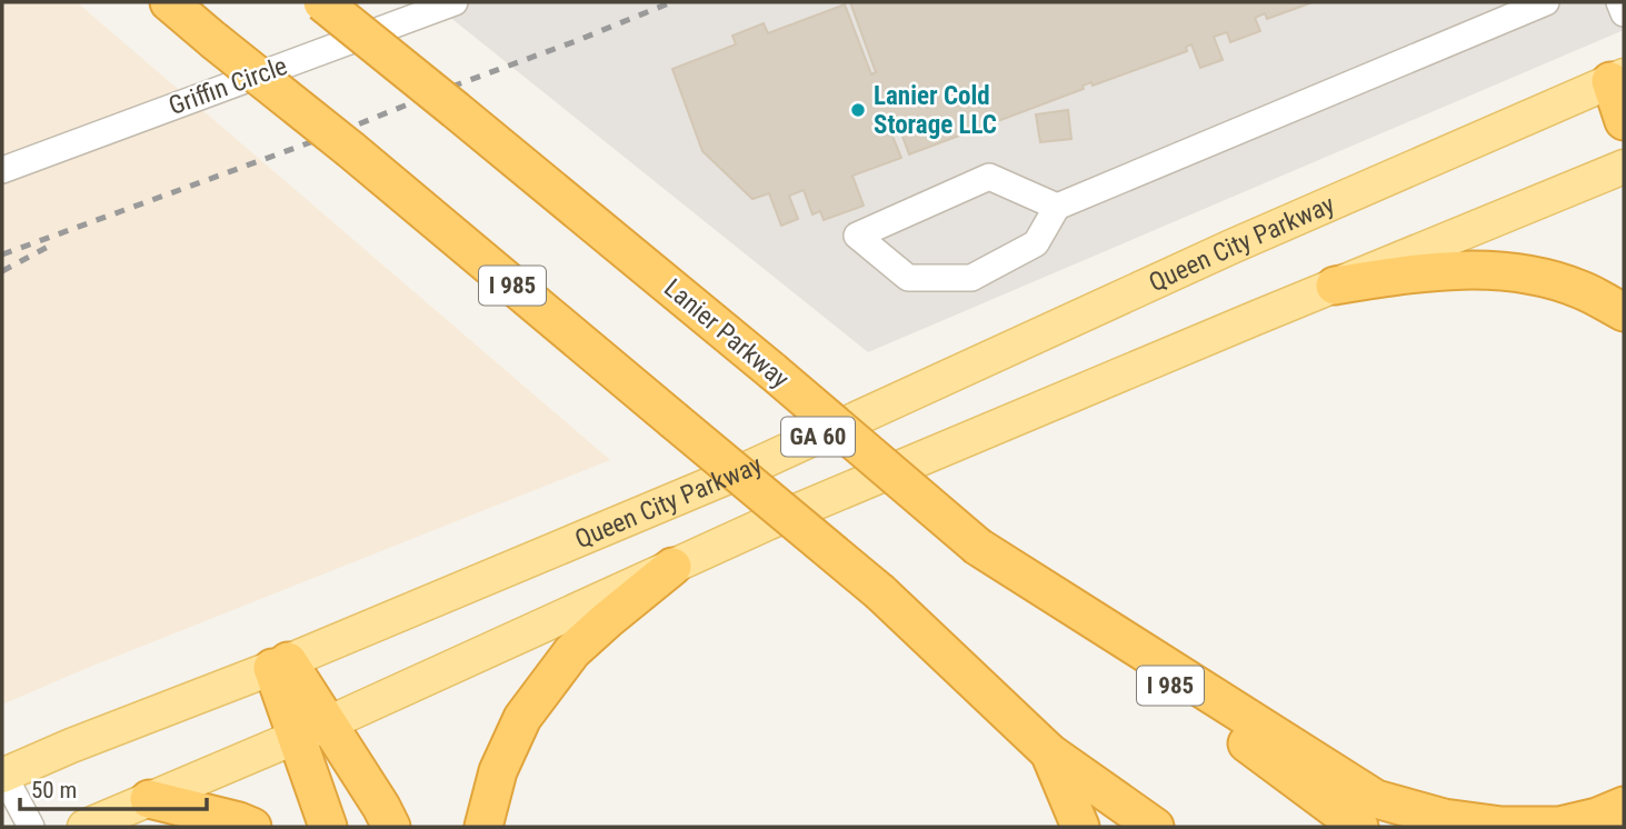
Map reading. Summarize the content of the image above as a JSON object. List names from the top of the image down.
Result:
{
  "streets": {
    "highway": ["I 985", "Lanier Parkway"],
    "main road": ["Queen City Parkway", "GA 60"],
    "street": ["Griffin Circle"]
  },
  "places": ["Lanier Cold Storage LLC"],
  "scale_bar": "50 m"
}
